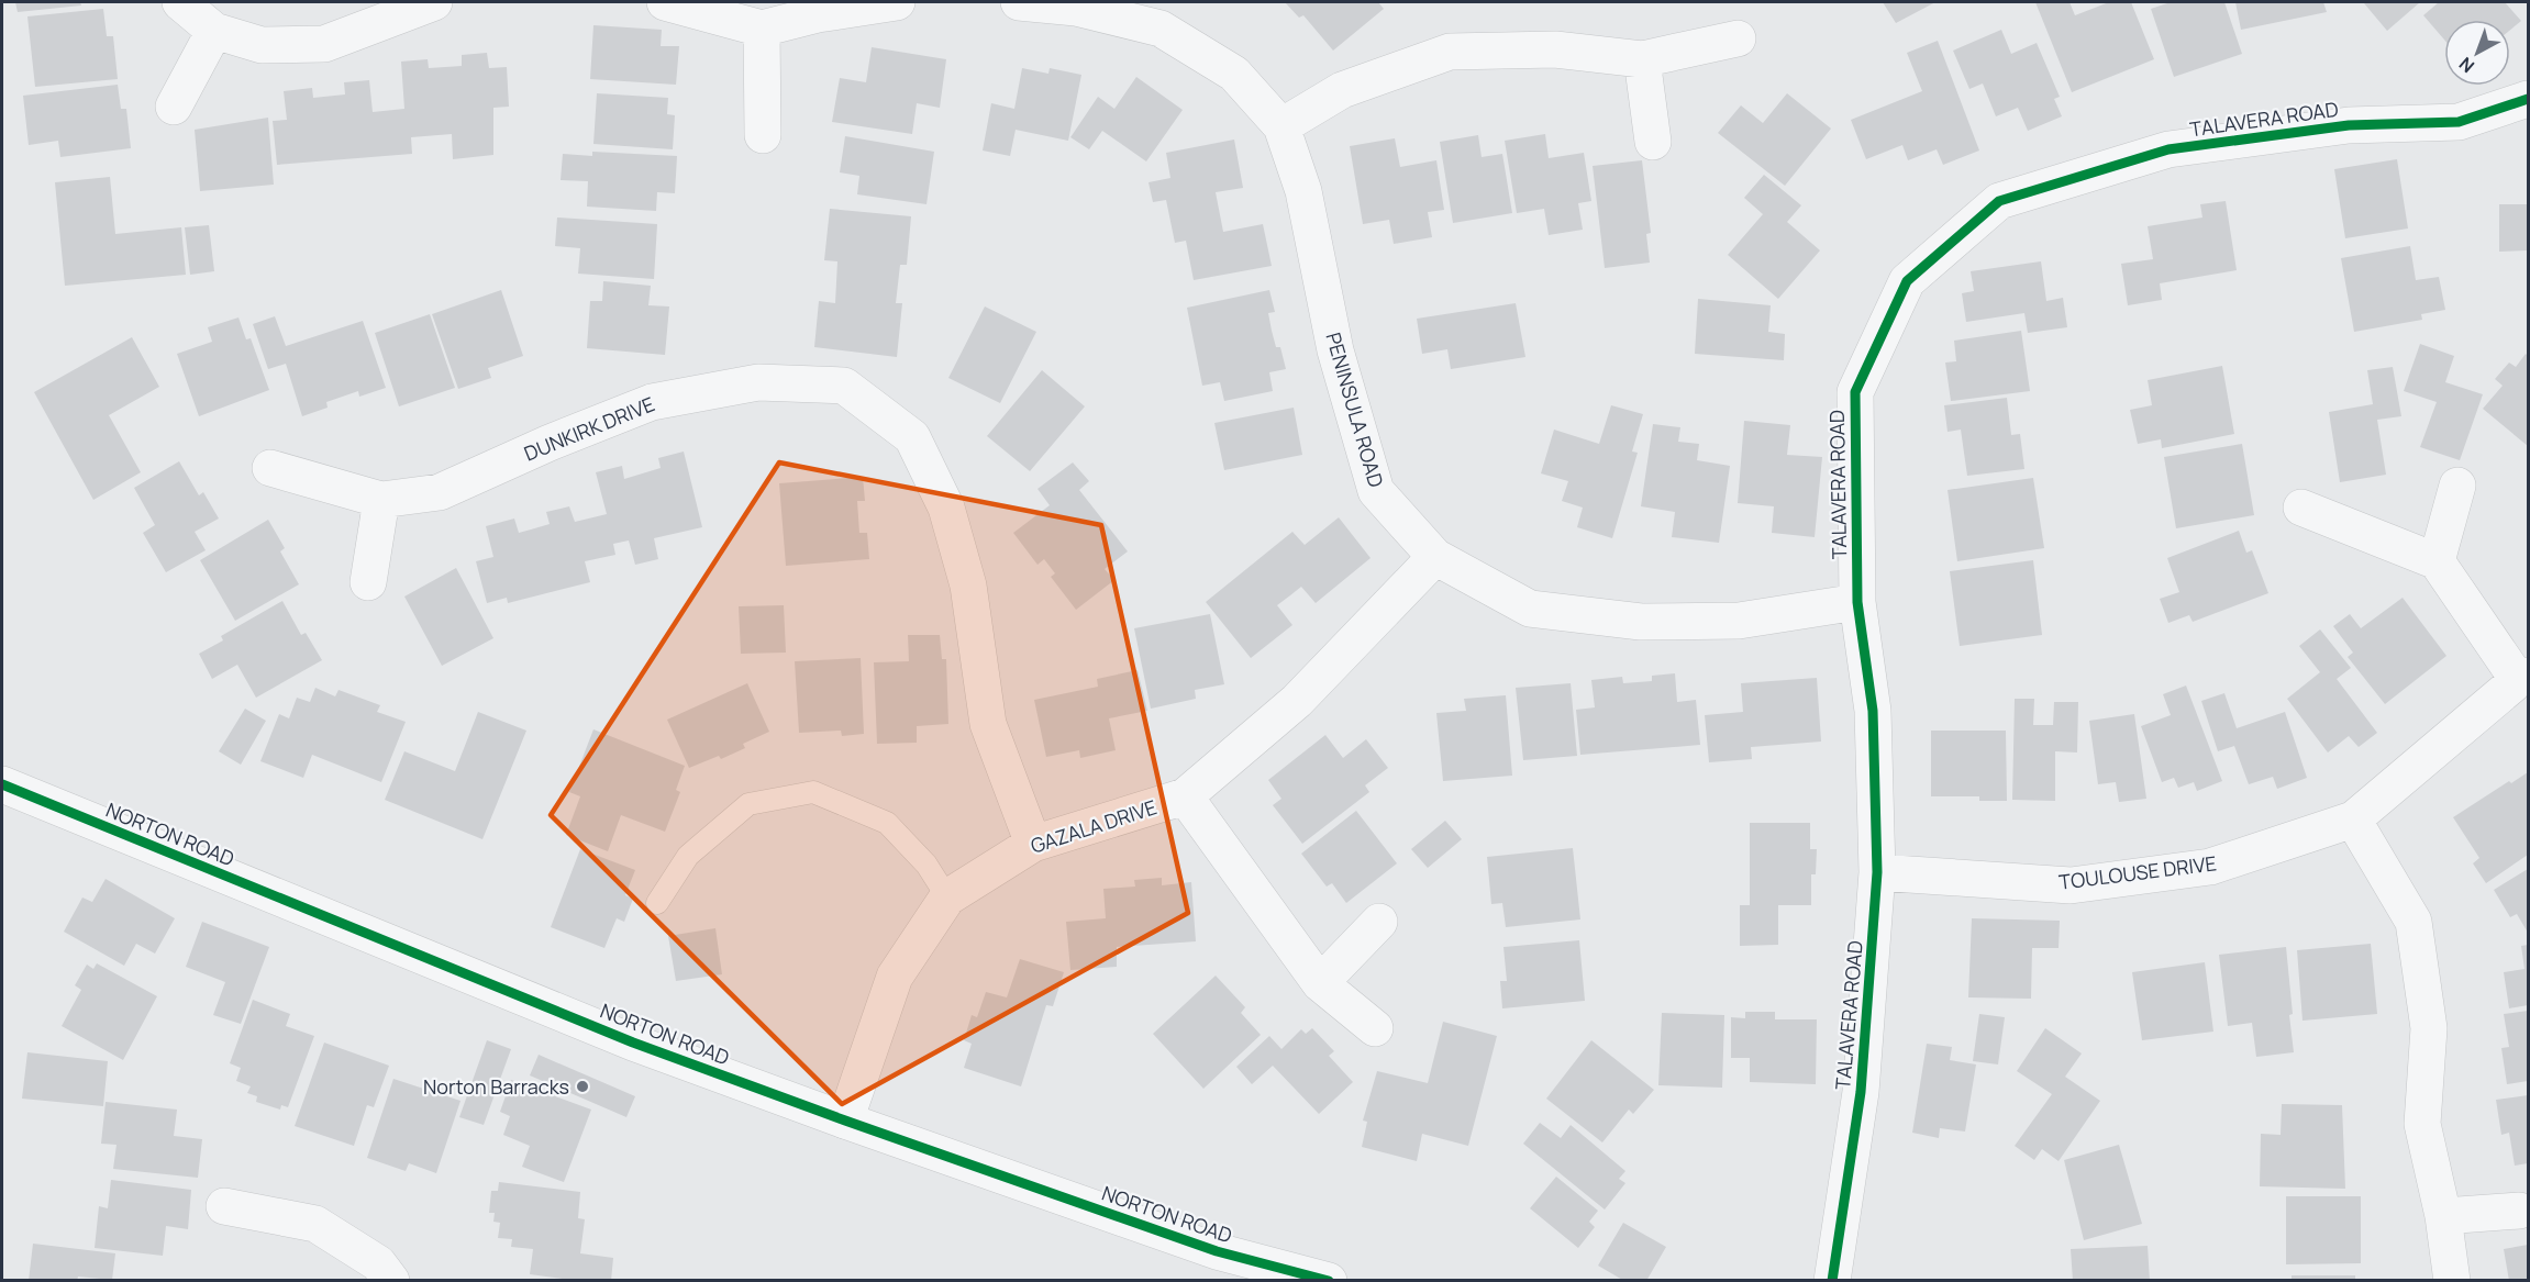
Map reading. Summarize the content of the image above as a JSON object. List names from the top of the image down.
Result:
{
  "streets": {
    "street": [
      "TALAVERA ROAD",
      "PENINSULA ROAD",
      "DUNKIRK DRIVE",
      "GAZALA DRIVE",
      "NORTON ROAD",
      "TOULOUSE DRIVE"
    ]
  },
  "crossings": [
    ["TALAVERA ROAD", "PENINSULA ROAD"],
    ["TALAVERA ROAD", "TOULOUSE DRIVE"],
    ["PENINSULA ROAD", "GAZALA DRIVE"],
    ["DUNKIRK DRIVE", "GAZALA DRIVE"],
    ["GAZALA DRIVE", "NORTON ROAD"]
  ],
  "places": ["Norton Barracks"],
  "north": "bottom left"
}
